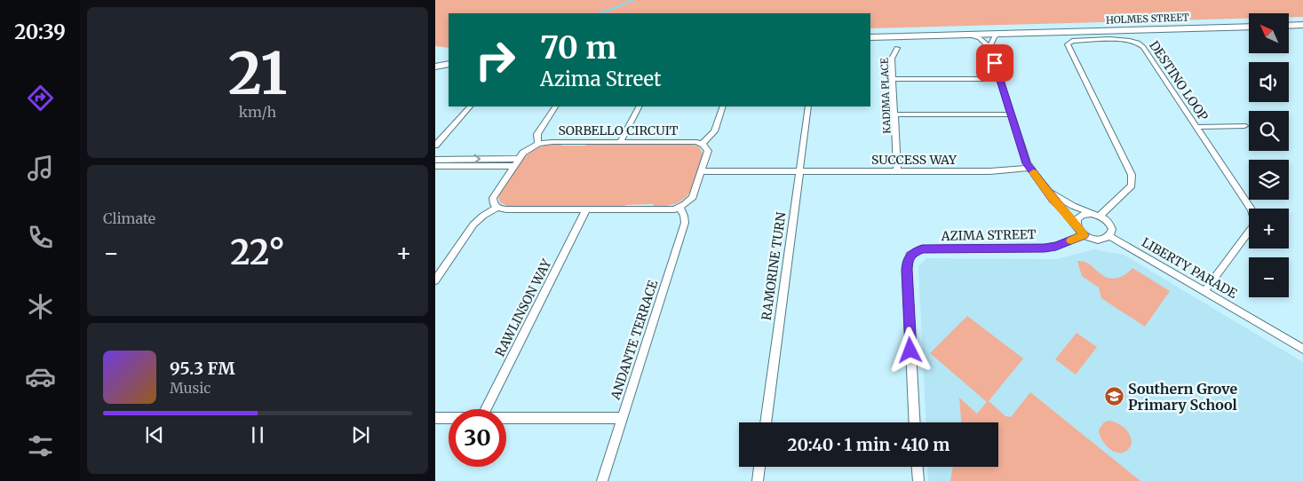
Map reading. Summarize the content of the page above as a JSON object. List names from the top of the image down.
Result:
{
  "streets": {
    "main road": ["HOLMES STREET"],
    "street": [
      "DESTINO LOOP",
      "KADIMA PLACE",
      "SORBELLO CIRCUIT",
      "SUCCESS WAY",
      "AZIMA STREET",
      "RAMORINE TURN",
      "LIBERTY PARADE",
      "RAWLINSON WAY",
      "ANDANTE TERRACE"
    ]
  },
  "crossings": [
    ["DESTINO LOOP", "AZIMA STREET"],
    ["DESTINO LOOP", "LIBERTY PARADE"],
    ["KADIMA PLACE", "SUCCESS WAY"],
    ["SUCCESS WAY", "RAMORINE TURN"],
    ["AZIMA STREET", "LIBERTY PARADE"]
  ],
  "places": {
    "school or university": ["Southern Grove Primary School"]
  },
  "north": "top left",
  "page": {
    "tabs": "20:39",
    "tile": [
      ["21", "km/h"],
      "Climate"
    ],
    "map_buttons": ["+", "−"],
    "turn": ["70 m", "Azima Street"],
    "heat": ["−", "22°", "+"],
    "song": ["95.3 FM", "Music"],
    "limit": "30",
    "trip": "20:40 · 1 min · 410 m"
  }
}
